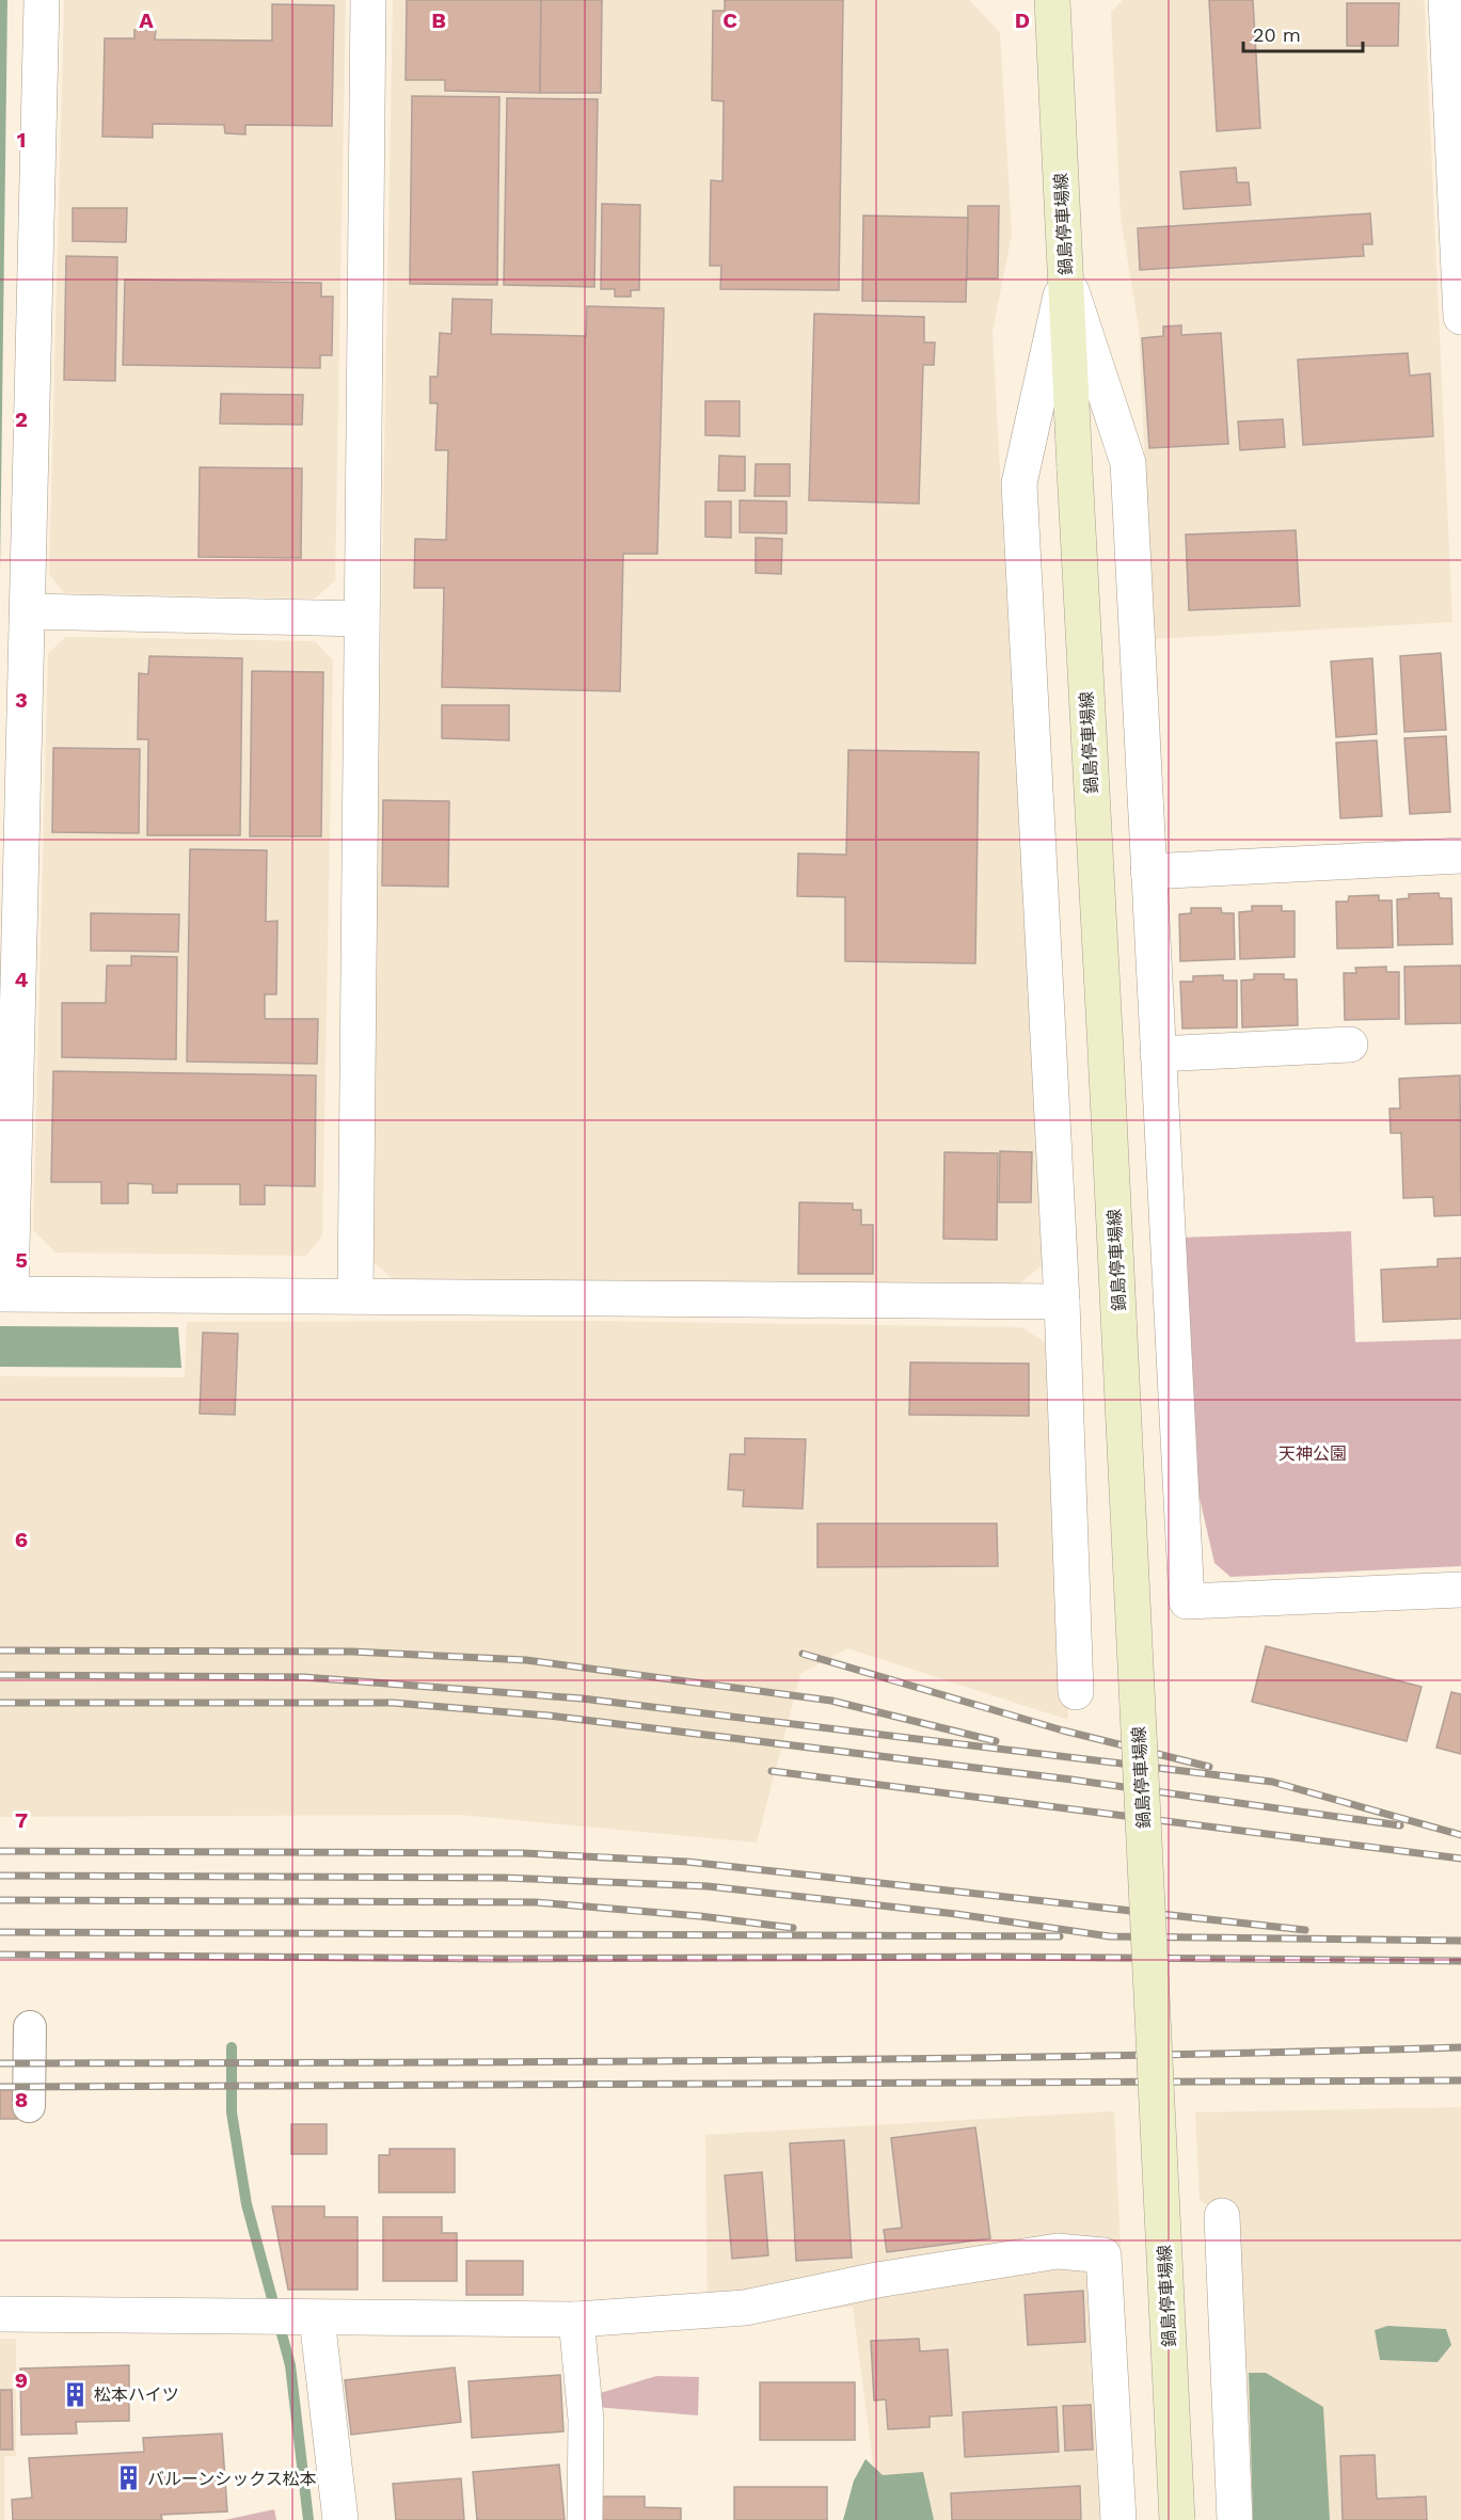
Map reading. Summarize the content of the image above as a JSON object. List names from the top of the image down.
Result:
{
  "streets": {
    "main road": ["鍋島停車場線"]
  },
  "parks": ["天神公園"],
  "places": {
    "building": ["松本ハイツ", "バルーンシックス松本"]
  },
  "scale_bar": "20 m",
  "grid": {
    "columns": [
      "A",
      "B",
      "C",
      "D"
    ],
    "rows": [
      "1",
      "2",
      "3",
      "4",
      "5",
      "6",
      "7",
      "8",
      "9"
    ]
  }
}
